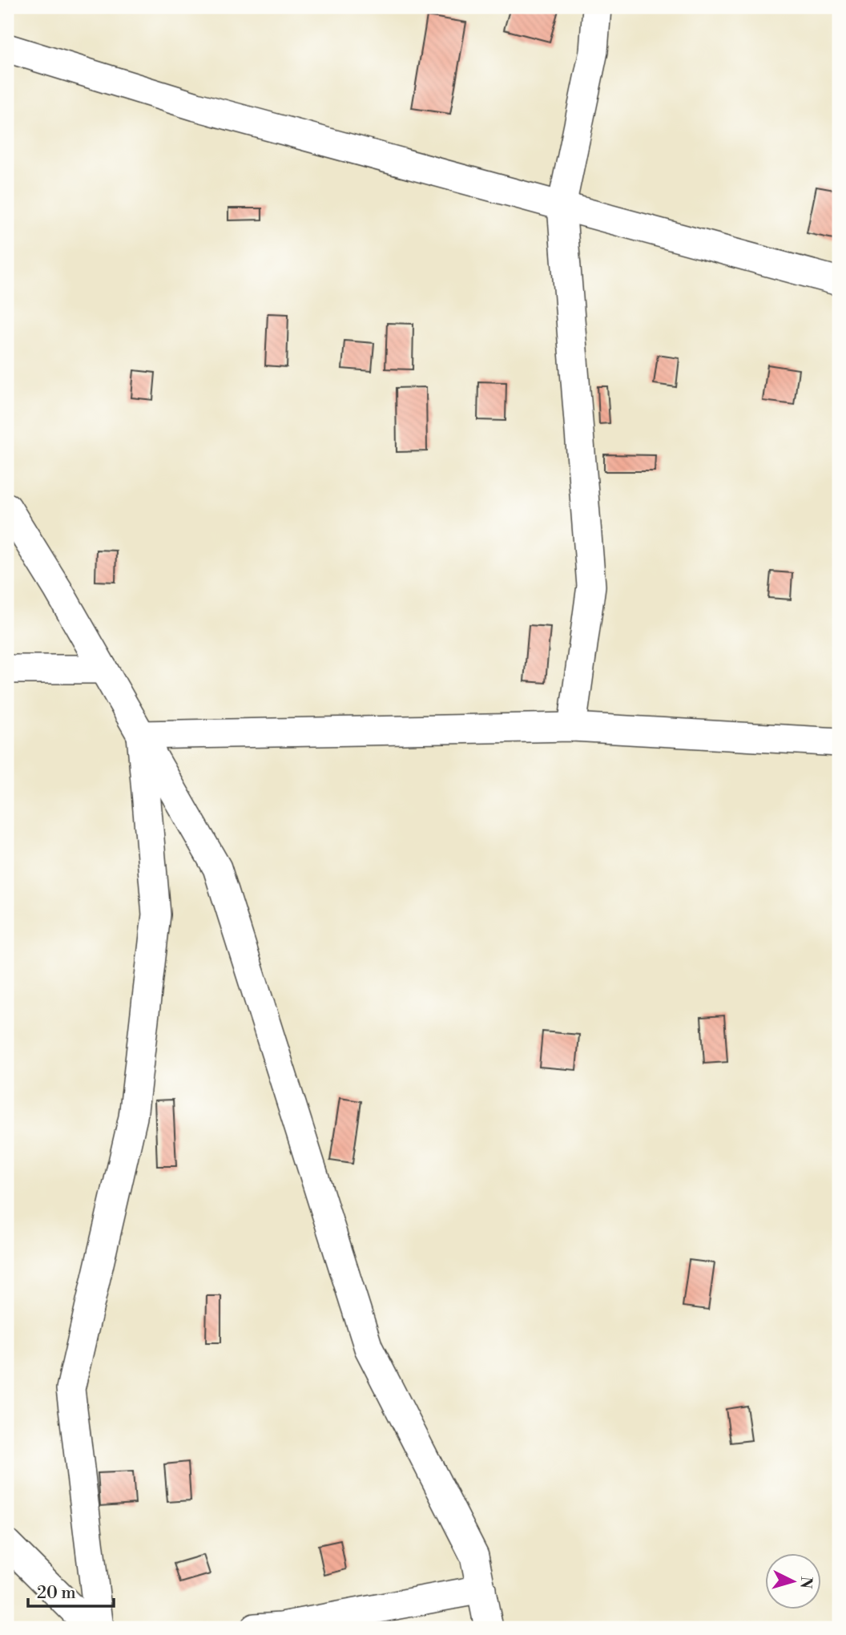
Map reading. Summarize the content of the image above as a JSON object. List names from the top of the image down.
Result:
{
  "scale_bar": "20 m",
  "north": "right"
}
